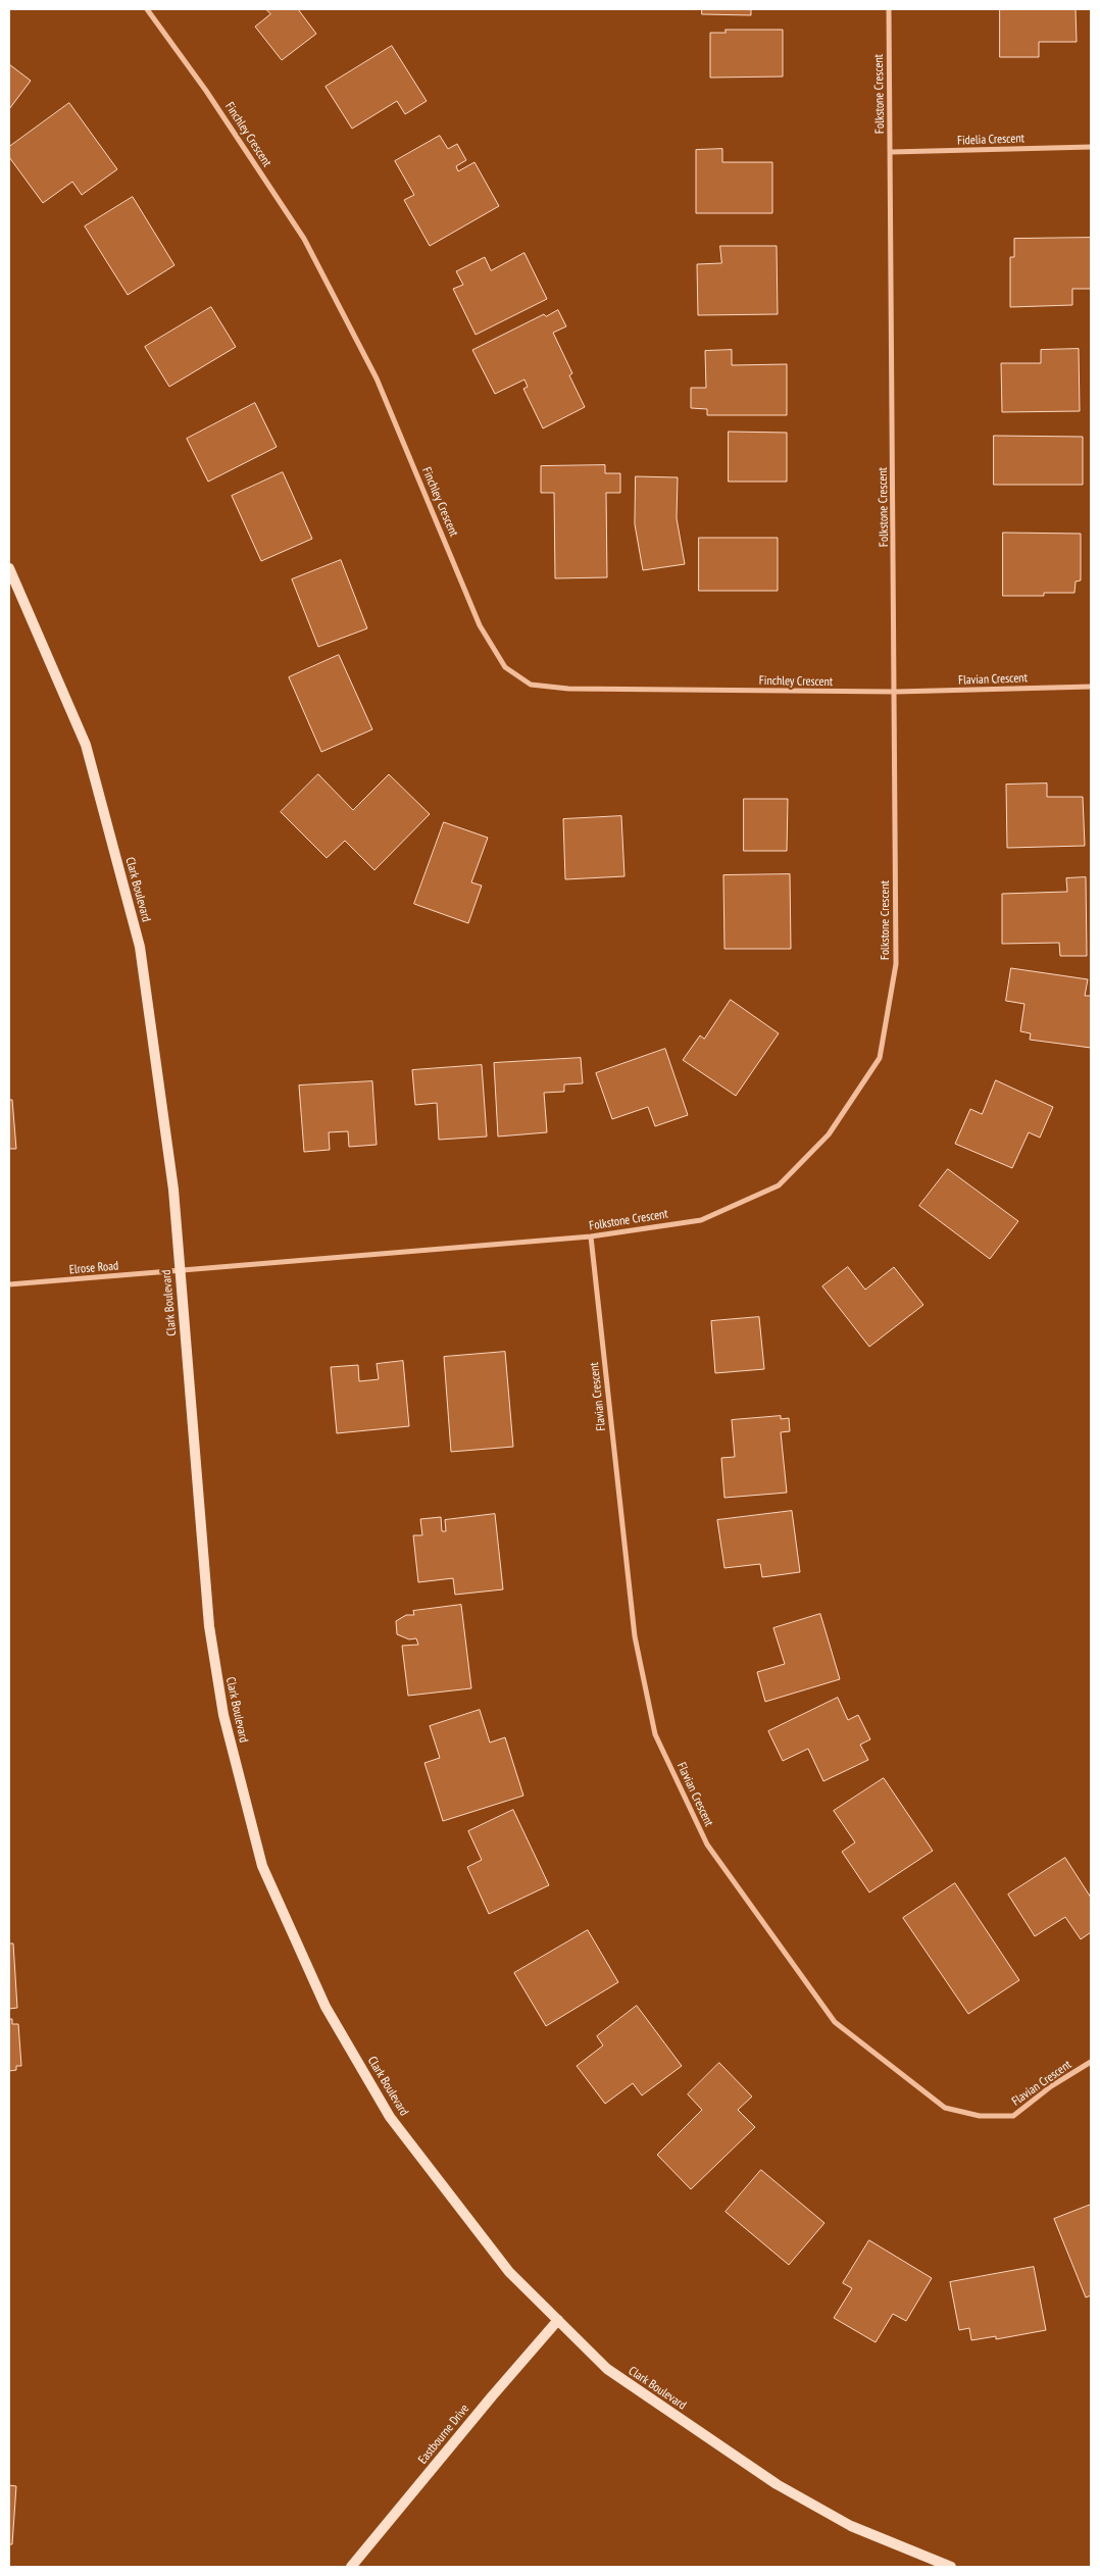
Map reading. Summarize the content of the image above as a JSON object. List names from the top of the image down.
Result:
{
  "streets": {
    "street": [
      "Folkstone Crescent",
      "Finchley Crescent",
      "Fidelia Crescent",
      "Flavian Crescent",
      "Clark Boulevard",
      "Elrose Road",
      "Eastbourne Drive"
    ]
  },
  "crossings": [
    ["Folkstone Crescent", "Finchley Crescent"],
    ["Folkstone Crescent", "Fidelia Crescent"],
    ["Folkstone Crescent", "Flavian Crescent"],
    ["Folkstone Crescent", "Clark Boulevard"],
    ["Folkstone Crescent", "Elrose Road"],
    ["Finchley Crescent", "Flavian Crescent"],
    ["Clark Boulevard", "Elrose Road"],
    ["Clark Boulevard", "Eastbourne Drive"]
  ]
}
